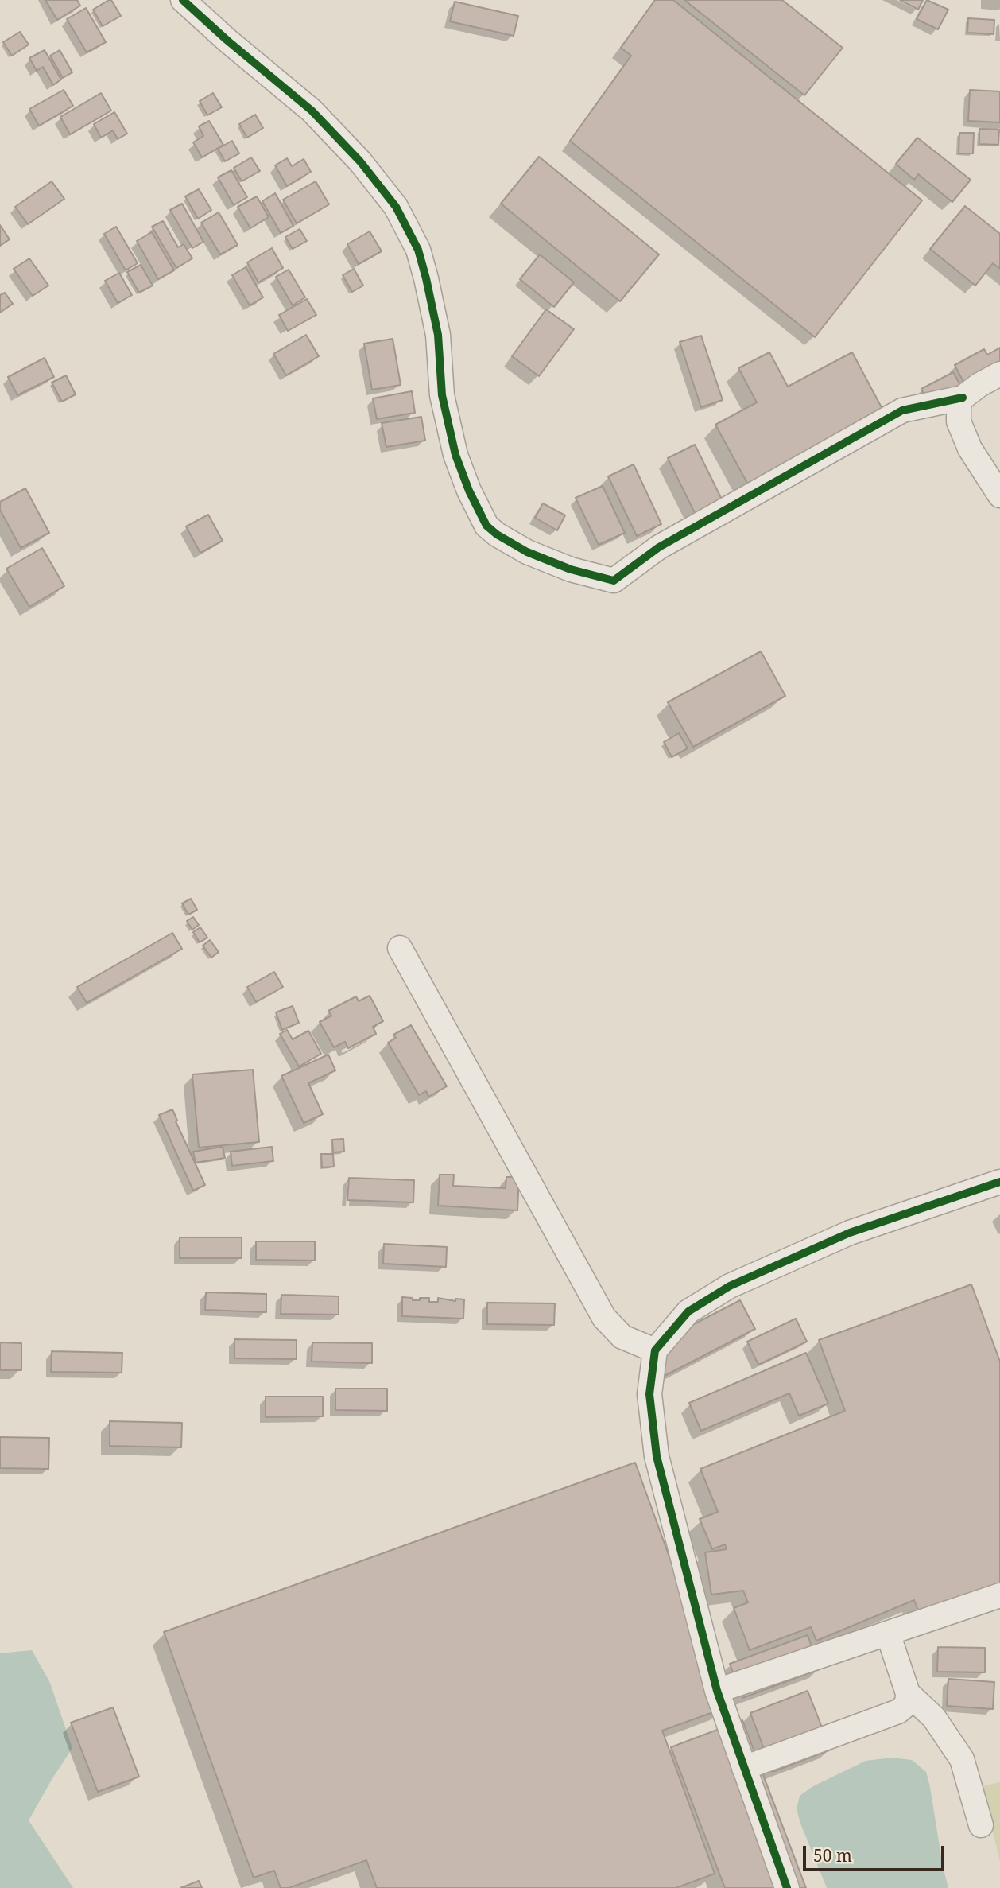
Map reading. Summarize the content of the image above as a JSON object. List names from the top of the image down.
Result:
{
  "scale_bar": "50 m"
}
